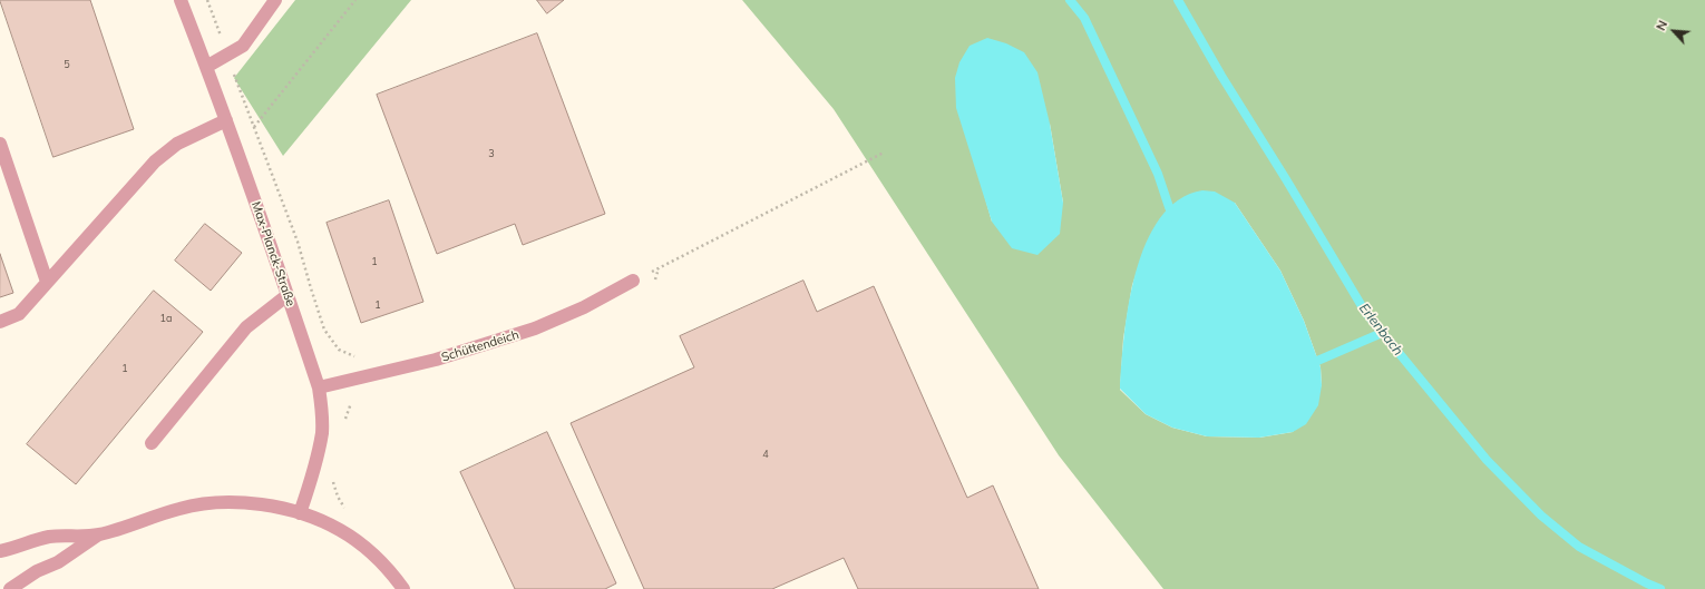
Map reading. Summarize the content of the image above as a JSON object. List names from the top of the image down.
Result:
{
  "streets": {
    "street": ["Max-Planck-Straße", "Schüttendeich"]
  },
  "crossings": [
    ["Max-Planck-Straße", "Schüttendeich"]
  ],
  "water": ["Erlenbach"],
  "house_numbers": [
    "5",
    "3",
    "1",
    "1",
    "1a",
    "1",
    "4"
  ],
  "north": "top left"
}
